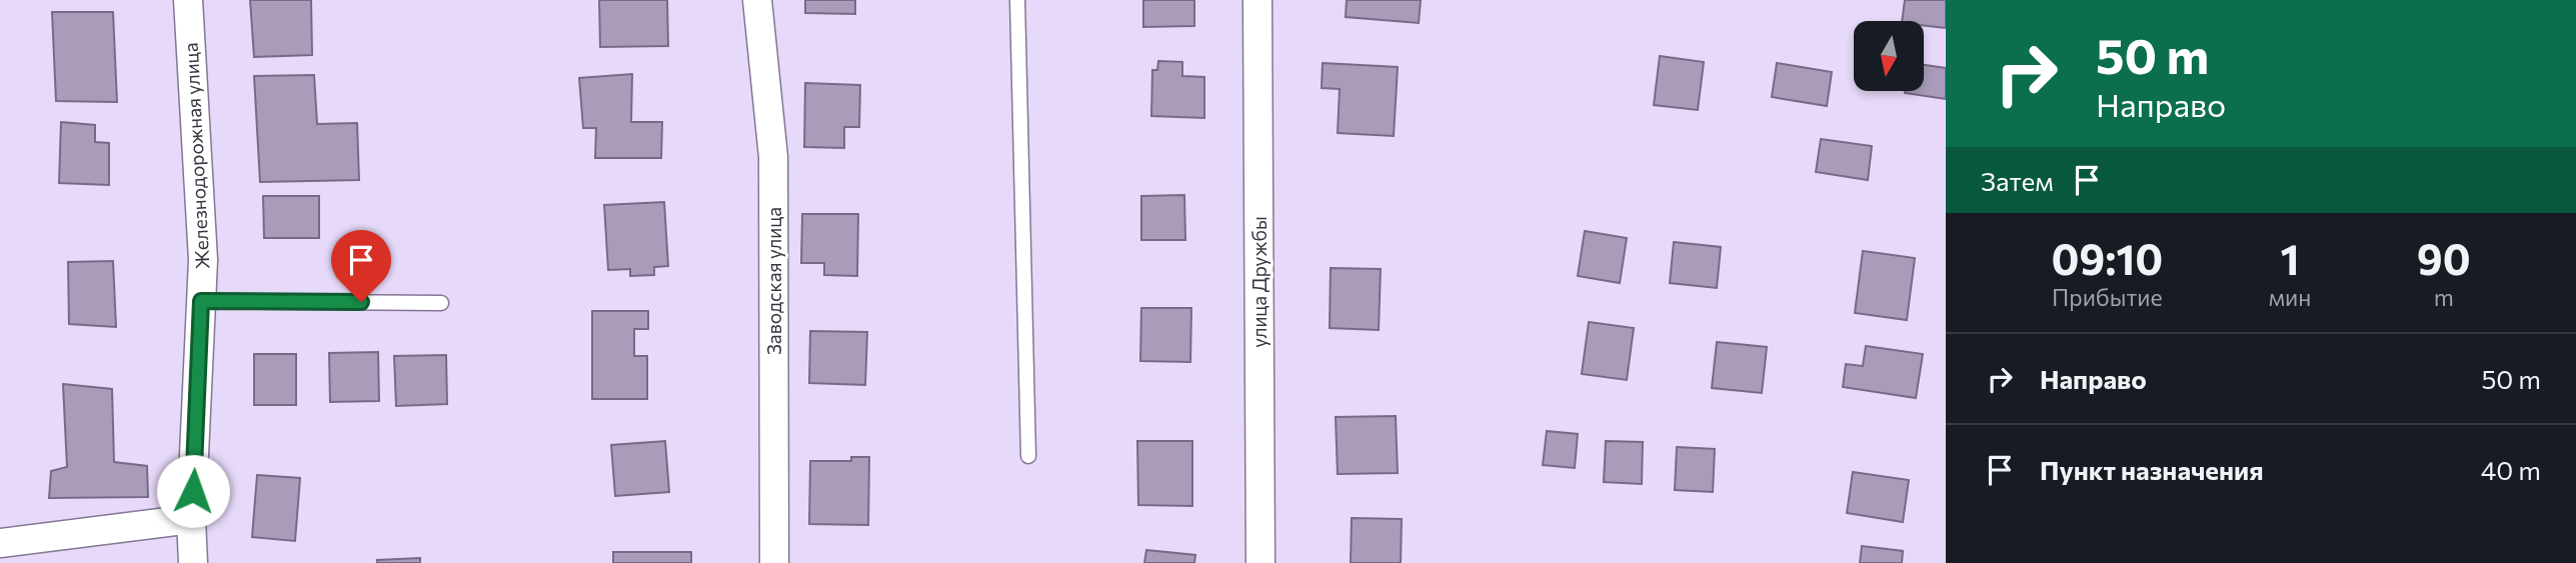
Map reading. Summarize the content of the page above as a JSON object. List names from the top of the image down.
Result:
{
  "streets": {
    "street": ["Железнодорожная улица", "Заводская улица", "улица Дружбы"]
  },
  "north": "bottom",
  "page": {
    "turn": ["50 m", "Направо"],
    "then": "Затем",
    "eta": [
      "09:10",
      "Прибытие",
      "1",
      "мин",
      "90",
      "m"
    ],
    "list": [
      {
        "name": "Направо",
        "value": "50 m"
      },
      {
        "name": "Пункт назначения",
        "value": "40 m"
      }
    ]
  }
}
